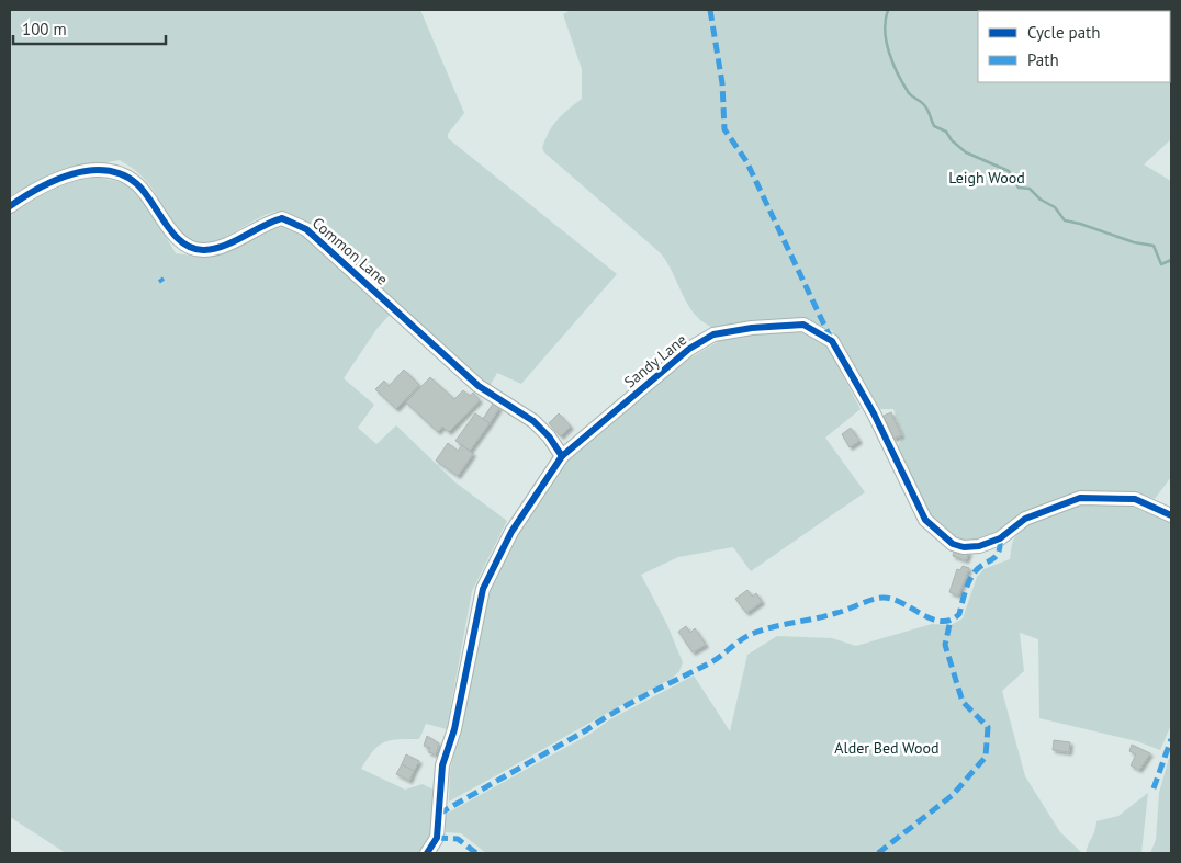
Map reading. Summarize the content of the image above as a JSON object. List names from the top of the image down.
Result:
{
  "streets": {
    "street": ["Common Lane", "Sandy Lane"]
  },
  "crossings": [
    ["Common Lane", "Sandy Lane"]
  ],
  "parks": ["Leigh Wood", "Alder Bed Wood"],
  "legend": ["Cycle path", "Path"],
  "scale_bar": "100 m"
}
